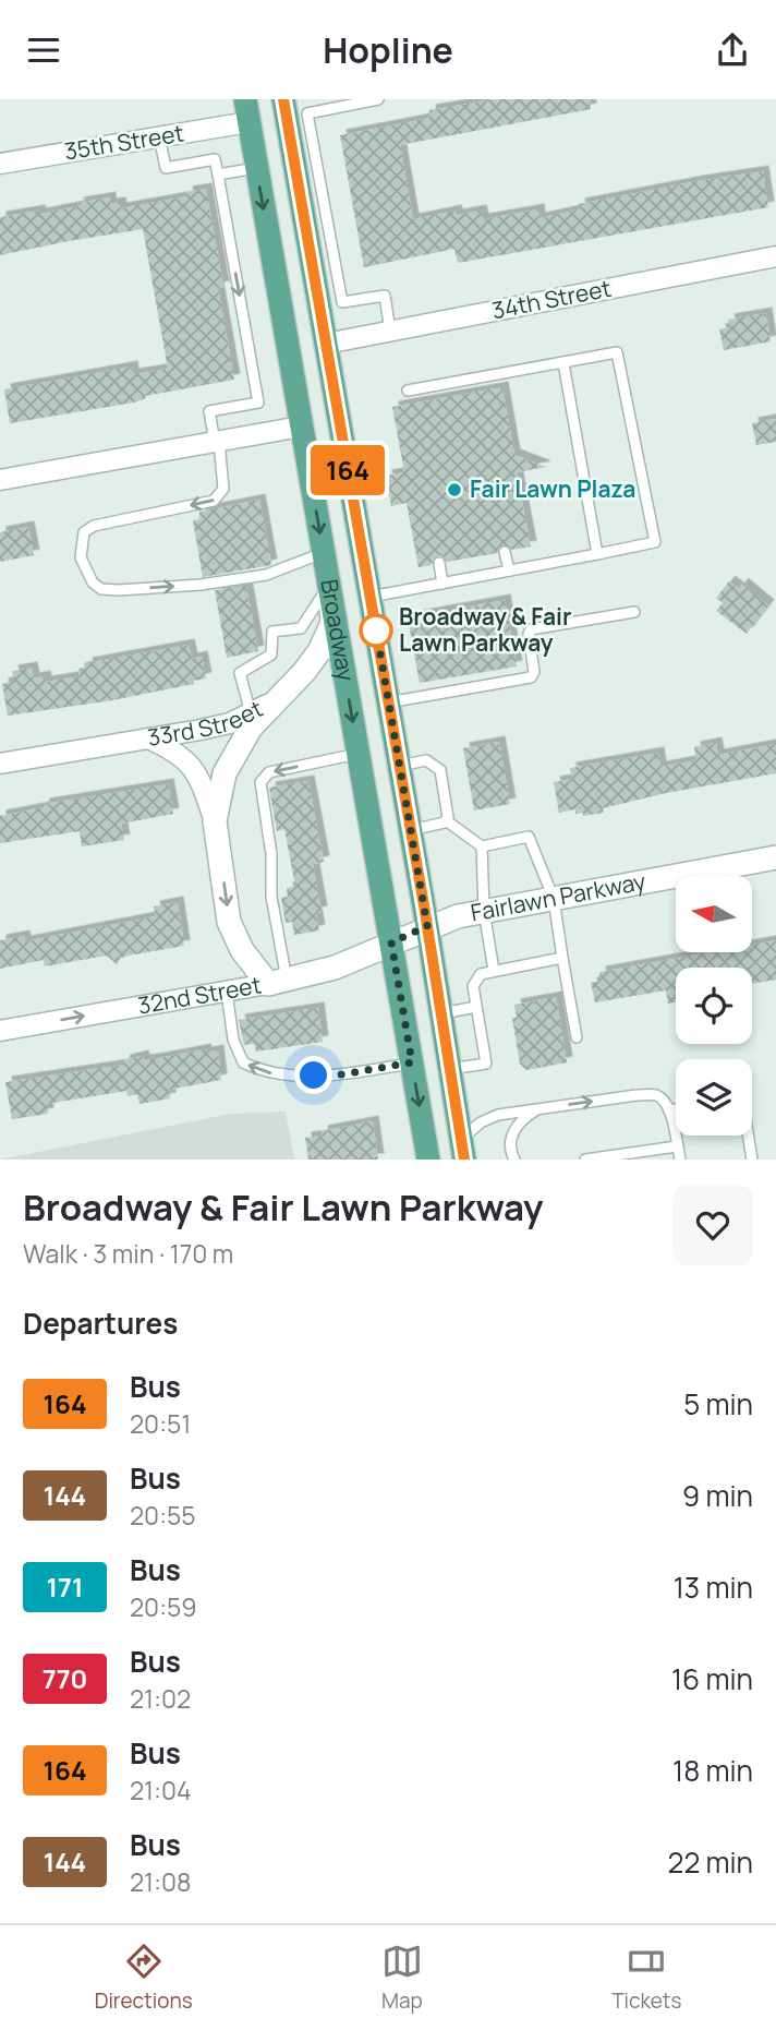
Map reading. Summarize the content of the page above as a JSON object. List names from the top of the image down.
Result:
{
  "streets": {
    "main road": ["Broadway"],
    "street": [
      "35th Street",
      "34th Street",
      "33rd Street",
      "Fairlawn Parkway",
      "32nd Street"
    ]
  },
  "crossings": [
    ["35th Street", "Broadway"],
    ["34th Street", "Broadway"],
    ["Broadway", "33rd Street"],
    ["Broadway", "Fairlawn Parkway"],
    ["Broadway", "32nd Street"],
    ["Fairlawn Parkway", "32nd Street"]
  ],
  "one_way": ["32nd Street"],
  "places": ["Fair Lawn Plaza", "Broadway & Fair Lawn Parkway"],
  "lines": ["bus line 164"],
  "north": "left",
  "page": {
    "header": "Hopline",
    "on_map": "164",
    "heading": [
      ["Broadway & Fair Lawn Parkway", "Walk · 3 min · 170 m"],
      "Departures"
    ],
    "list": [
      {
        "mark": "164",
        "name": "Bus",
        "note": "20:51",
        "value": "5 min"
      },
      {
        "mark": "144",
        "name": "Bus",
        "note": "20:55",
        "value": "9 min"
      },
      {
        "mark": "171",
        "name": "Bus",
        "note": "20:59",
        "value": "13 min"
      },
      {
        "mark": "770",
        "name": "Bus",
        "note": "21:02",
        "value": "16 min"
      },
      {
        "mark": "164",
        "name": "Bus",
        "note": "21:04",
        "value": "18 min"
      },
      {
        "mark": "144",
        "name": "Bus",
        "note": "21:08",
        "value": "22 min"
      }
    ],
    "tabs": ["Directions", "Map", "Tickets"]
  }
}
